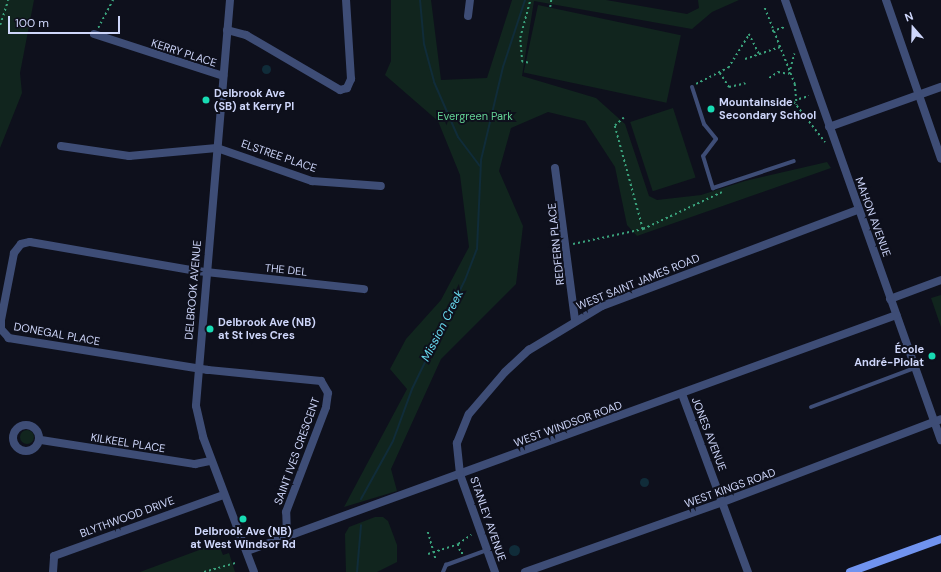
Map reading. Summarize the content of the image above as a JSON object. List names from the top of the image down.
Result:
{
  "streets": {
    "street": [
      "KERRY PLACE",
      "ELSTREE PLACE",
      "MAHON AVENUE",
      "REDFERN PLACE",
      "THE DEL",
      "WEST SAINT JAMES ROAD",
      "DELBROOK AVENUE",
      "DONEGAL PLACE",
      "WEST WINDSOR ROAD",
      "JONES AVENUE",
      "KILKEEL PLACE",
      "SAINT IVES CRESCENT",
      "WEST KINGS ROAD",
      "BLYTHWOOD DRIVE",
      "STANLEY AVENUE"
    ]
  },
  "crossings": [
    ["KERRY PLACE", "DELBROOK AVENUE"],
    ["ELSTREE PLACE", "DELBROOK AVENUE"],
    ["MAHON AVENUE", "WEST SAINT JAMES ROAD"],
    ["MAHON AVENUE", "WEST WINDSOR ROAD"],
    ["MAHON AVENUE", "WEST KINGS ROAD"],
    ["REDFERN PLACE", "WEST SAINT JAMES ROAD"],
    ["THE DEL", "DELBROOK AVENUE"],
    ["THE DEL", "DONEGAL PLACE"],
    ["WEST SAINT JAMES ROAD", "WEST WINDSOR ROAD"],
    ["WEST SAINT JAMES ROAD", "STANLEY AVENUE"],
    ["DELBROOK AVENUE", "DONEGAL PLACE"],
    ["DELBROOK AVENUE", "WEST WINDSOR ROAD"],
    ["DELBROOK AVENUE", "KILKEEL PLACE"],
    ["DELBROOK AVENUE", "SAINT IVES CRESCENT"],
    ["DELBROOK AVENUE", "BLYTHWOOD DRIVE"],
    ["DONEGAL PLACE", "SAINT IVES CRESCENT"],
    ["WEST WINDSOR ROAD", "JONES AVENUE"],
    ["WEST WINDSOR ROAD", "SAINT IVES CRESCENT"],
    ["WEST WINDSOR ROAD", "STANLEY AVENUE"],
    ["JONES AVENUE", "WEST KINGS ROAD"]
  ],
  "water": ["Mission Creek"],
  "parks": ["Evergreen Park"],
  "places": [
    "Delbrook Ave (SB) at Kerry Pl",
    "Mountainside Secondary School",
    "Delbrook Ave (NB) at St Ives Cres",
    "École André-Piolat",
    "Delbrook Ave (NB) at West Windsor Rd"
  ],
  "scale_bar": "100 m",
  "north": "top"
}
